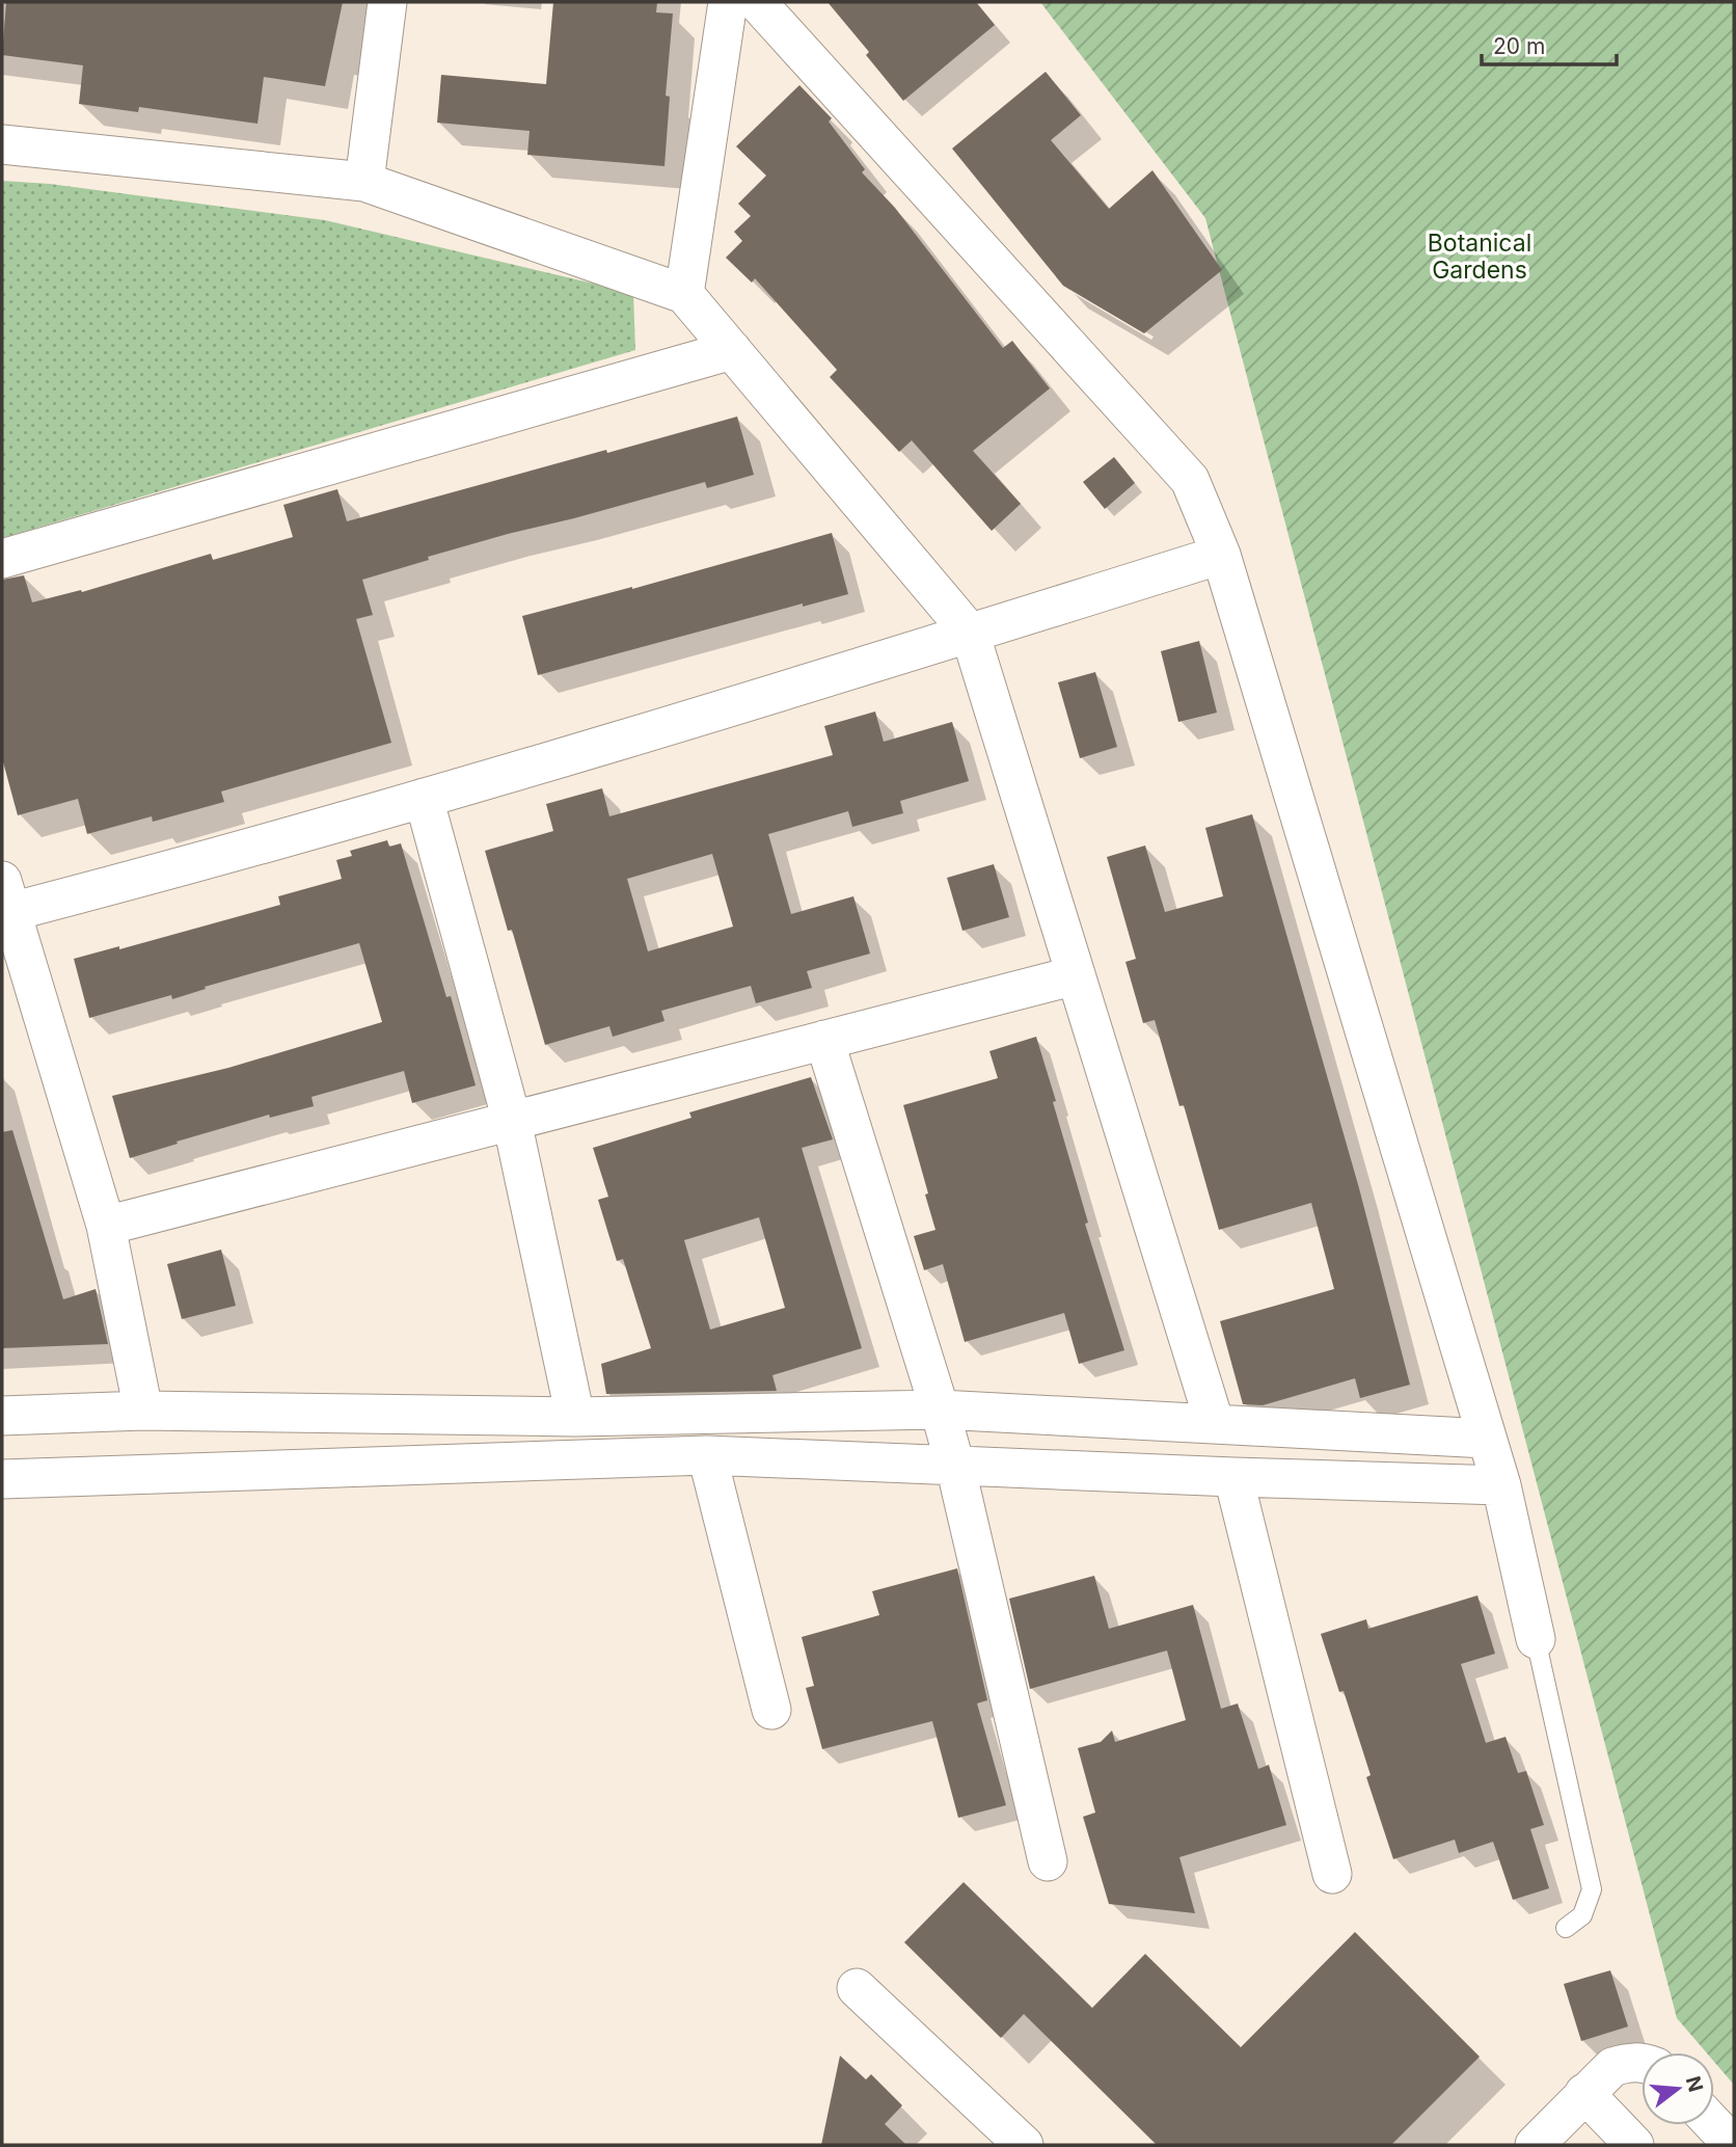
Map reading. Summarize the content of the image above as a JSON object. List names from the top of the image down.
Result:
{
  "parks": ["Botanical Gardens"],
  "scale_bar": "20 m",
  "north": "right"
}
